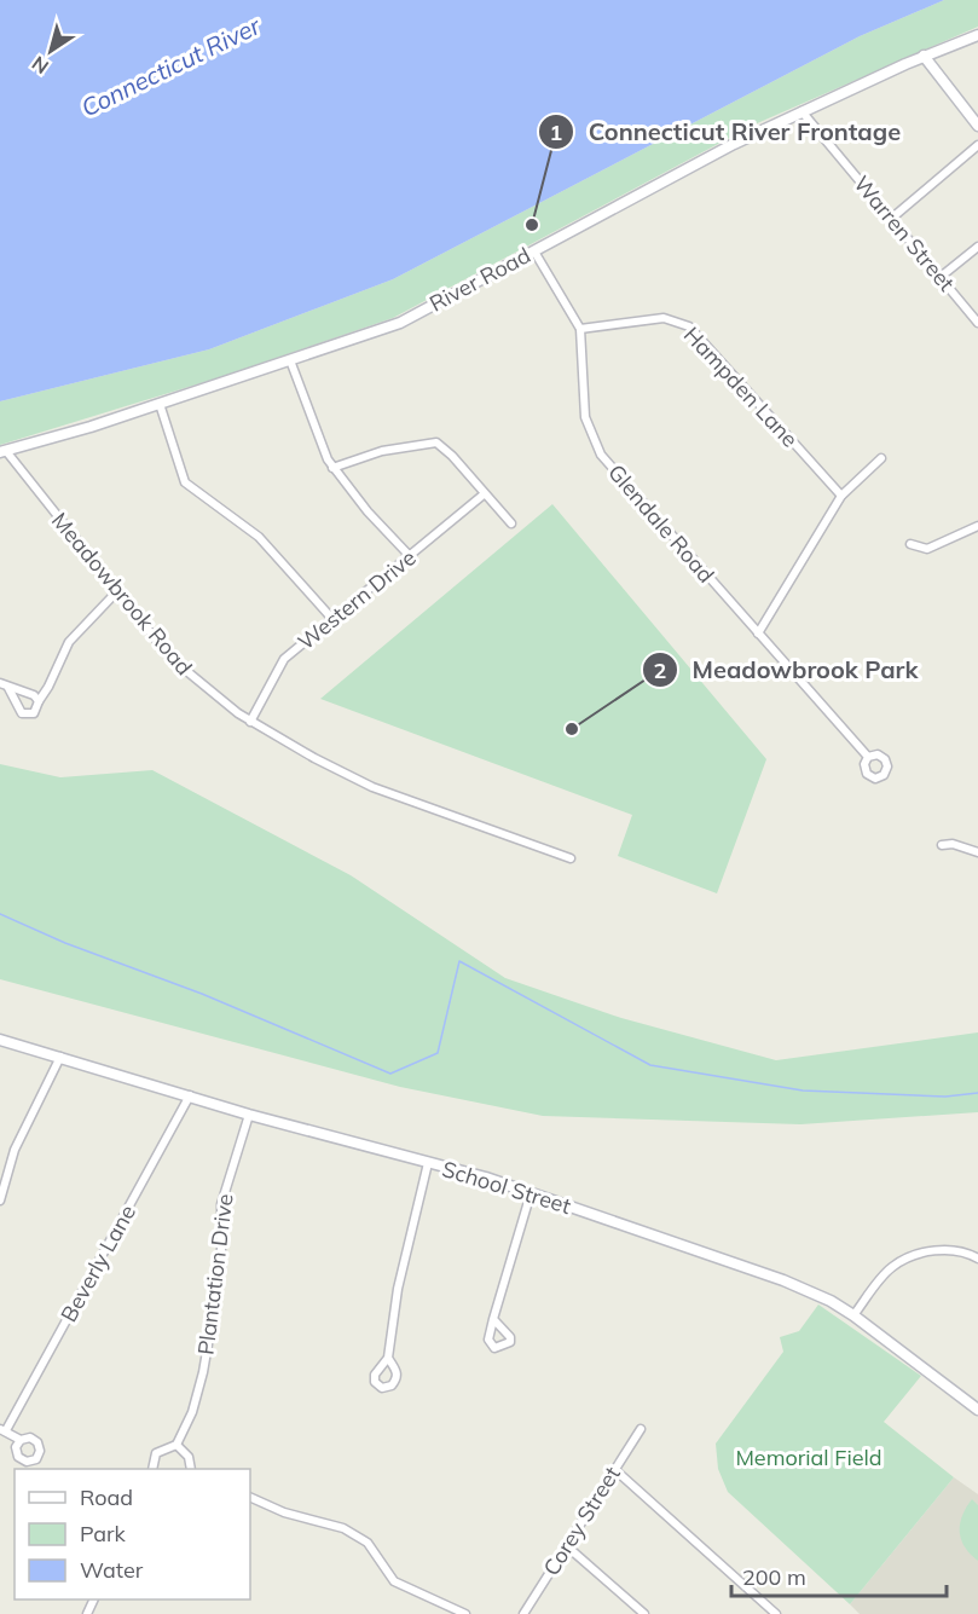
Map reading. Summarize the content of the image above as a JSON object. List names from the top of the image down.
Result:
{
  "streets": {
    "street": [
      "Warren Street",
      "River Road",
      "Hampden Lane",
      "Glendale Road",
      "Meadowbrook Road",
      "Western Drive",
      "School Street",
      "Beverly Lane",
      "Plantation Drive",
      "Corey Street"
    ]
  },
  "crossings": [
    ["Warren Street", "River Road"],
    ["River Road", "Glendale Road"],
    ["River Road", "Meadowbrook Road"],
    ["Hampden Lane", "Glendale Road"],
    ["Meadowbrook Road", "Western Drive"],
    ["School Street", "Beverly Lane"],
    ["School Street", "Plantation Drive"]
  ],
  "water": ["Connecticut River"],
  "parks": ["Memorial Field"],
  "places": ["Connecticut River Frontage", "Meadowbrook Park"],
  "legend": ["Road", "Park", "Water"],
  "scale_bar": "200 m",
  "north": "bottom left"
}
